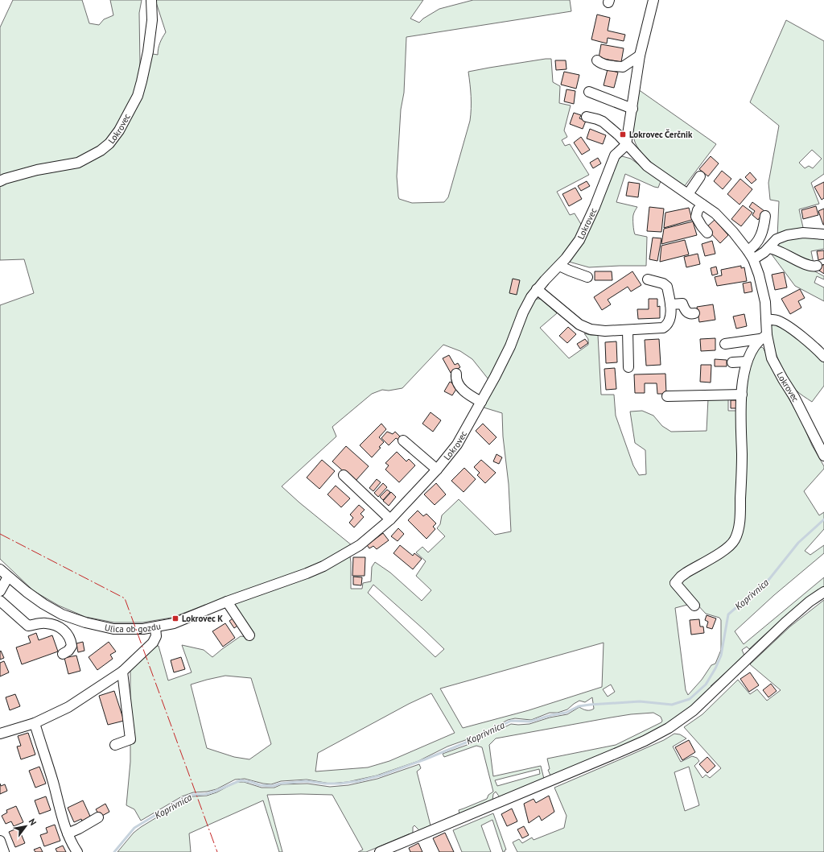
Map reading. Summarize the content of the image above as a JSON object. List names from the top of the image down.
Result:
{
  "streets": {
    "street": ["Lokrovec", "Ulica ob gozdu"]
  },
  "crossings": [
    ["Lokrovec", "Ulica ob gozdu"]
  ],
  "water": ["Koprivnica"],
  "places": {
    "transit": ["Lokrovec Čerčnik", "Lokrovec K"]
  },
  "north": "top right"
}
